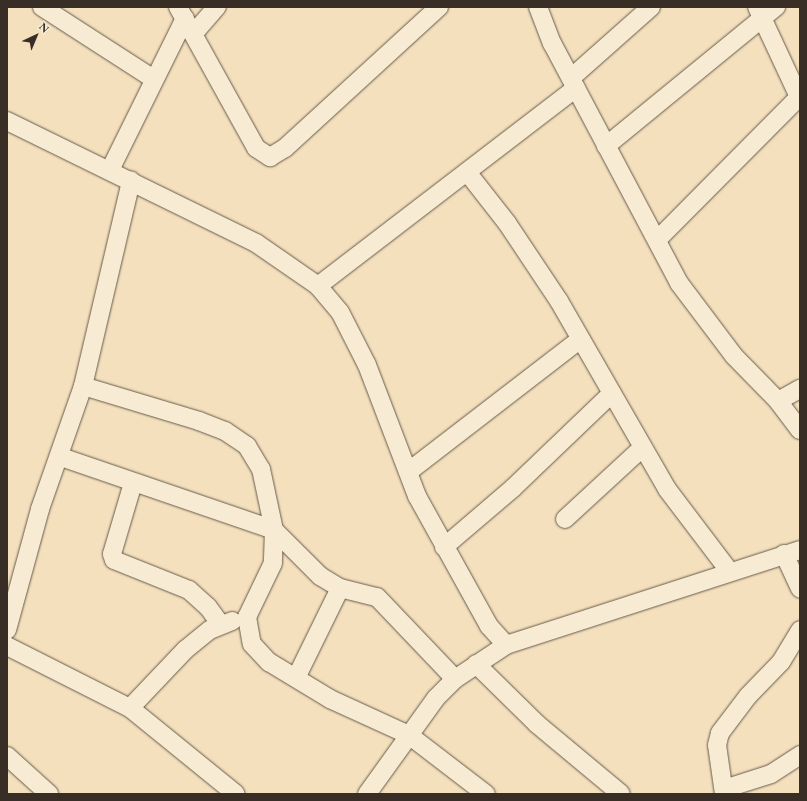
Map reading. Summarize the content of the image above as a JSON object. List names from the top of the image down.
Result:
{
  "north": "top right"
}
